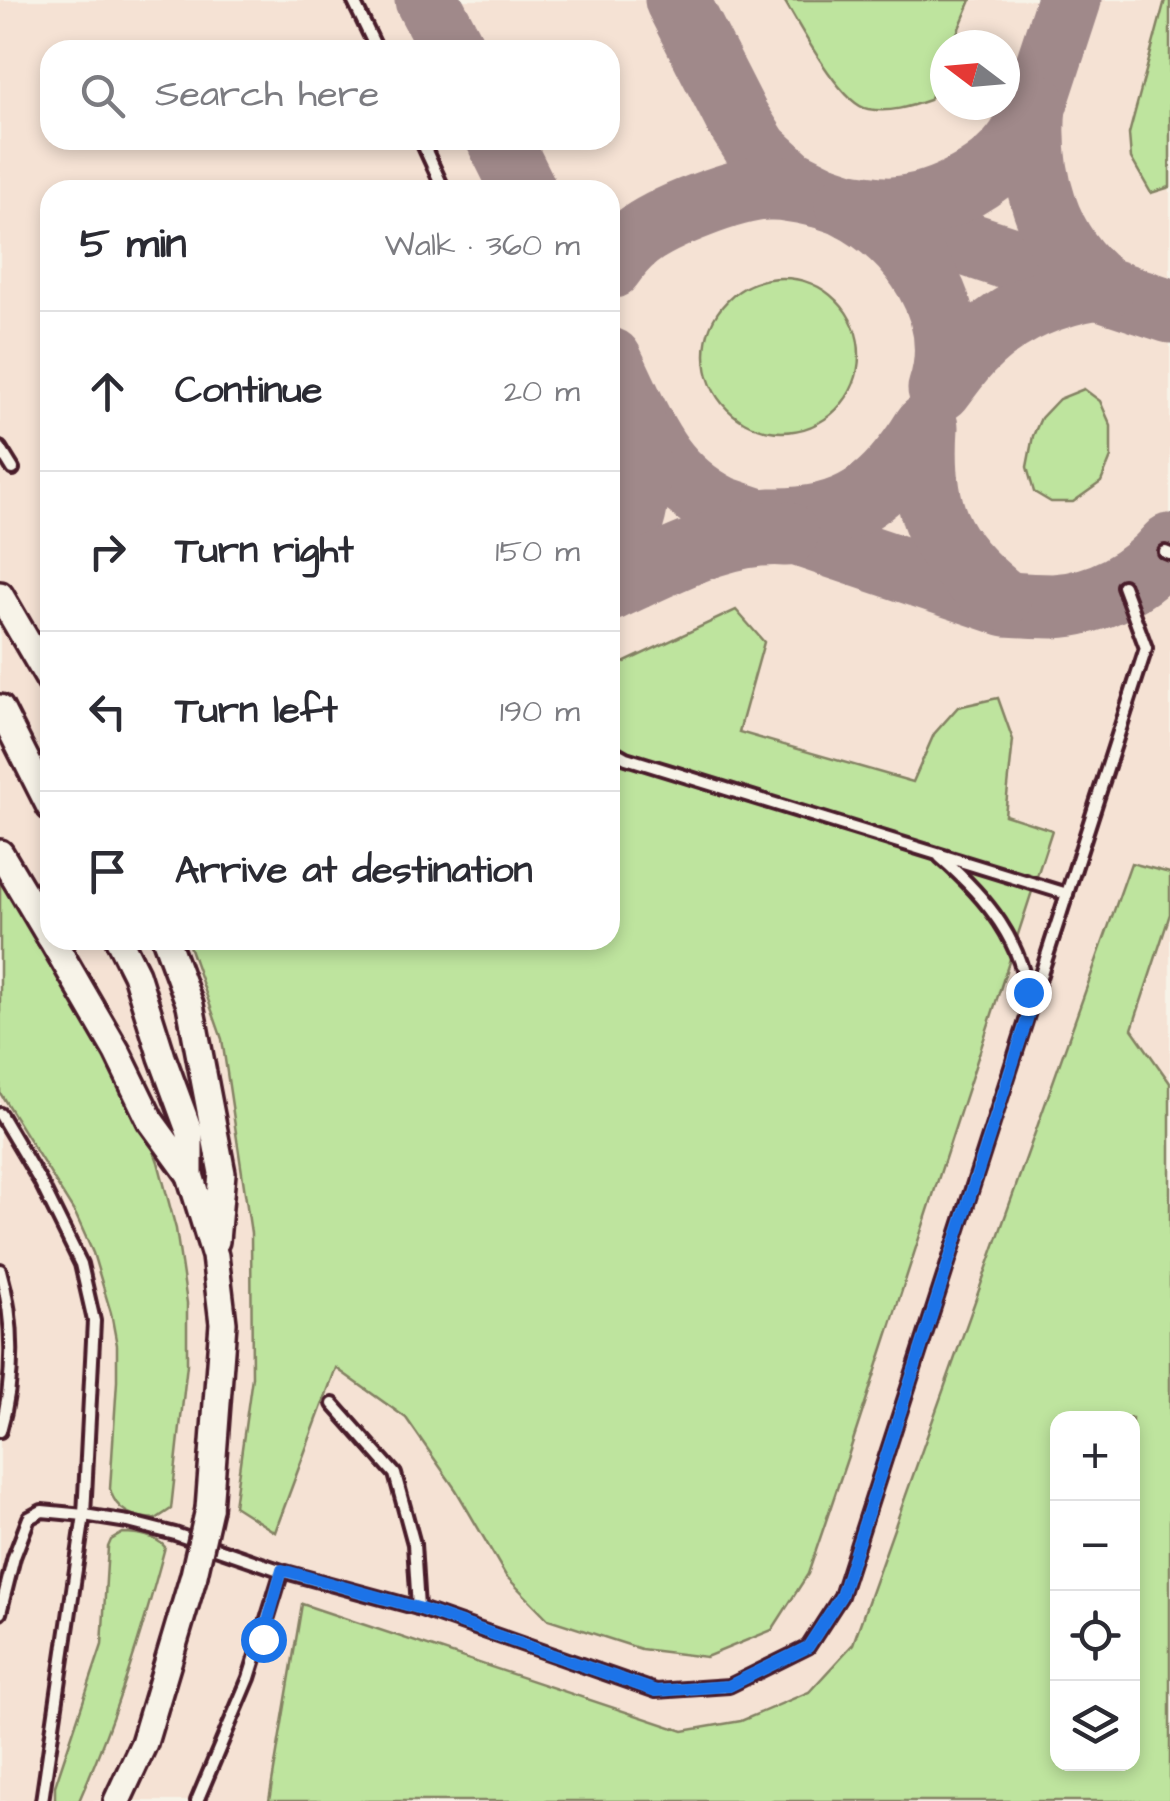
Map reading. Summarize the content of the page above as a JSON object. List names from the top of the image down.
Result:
{
  "north": "left",
  "page": {
    "search": "Search here",
    "heading": ["5 min", "Walk · 360 m"],
    "list": [
      ["Continue", "20 m"],
      ["Turn right", "150 m"],
      ["Turn left", "190 m"],
      "Arrive at destination"
    ],
    "map_buttons": ["+", "−"]
  }
}
